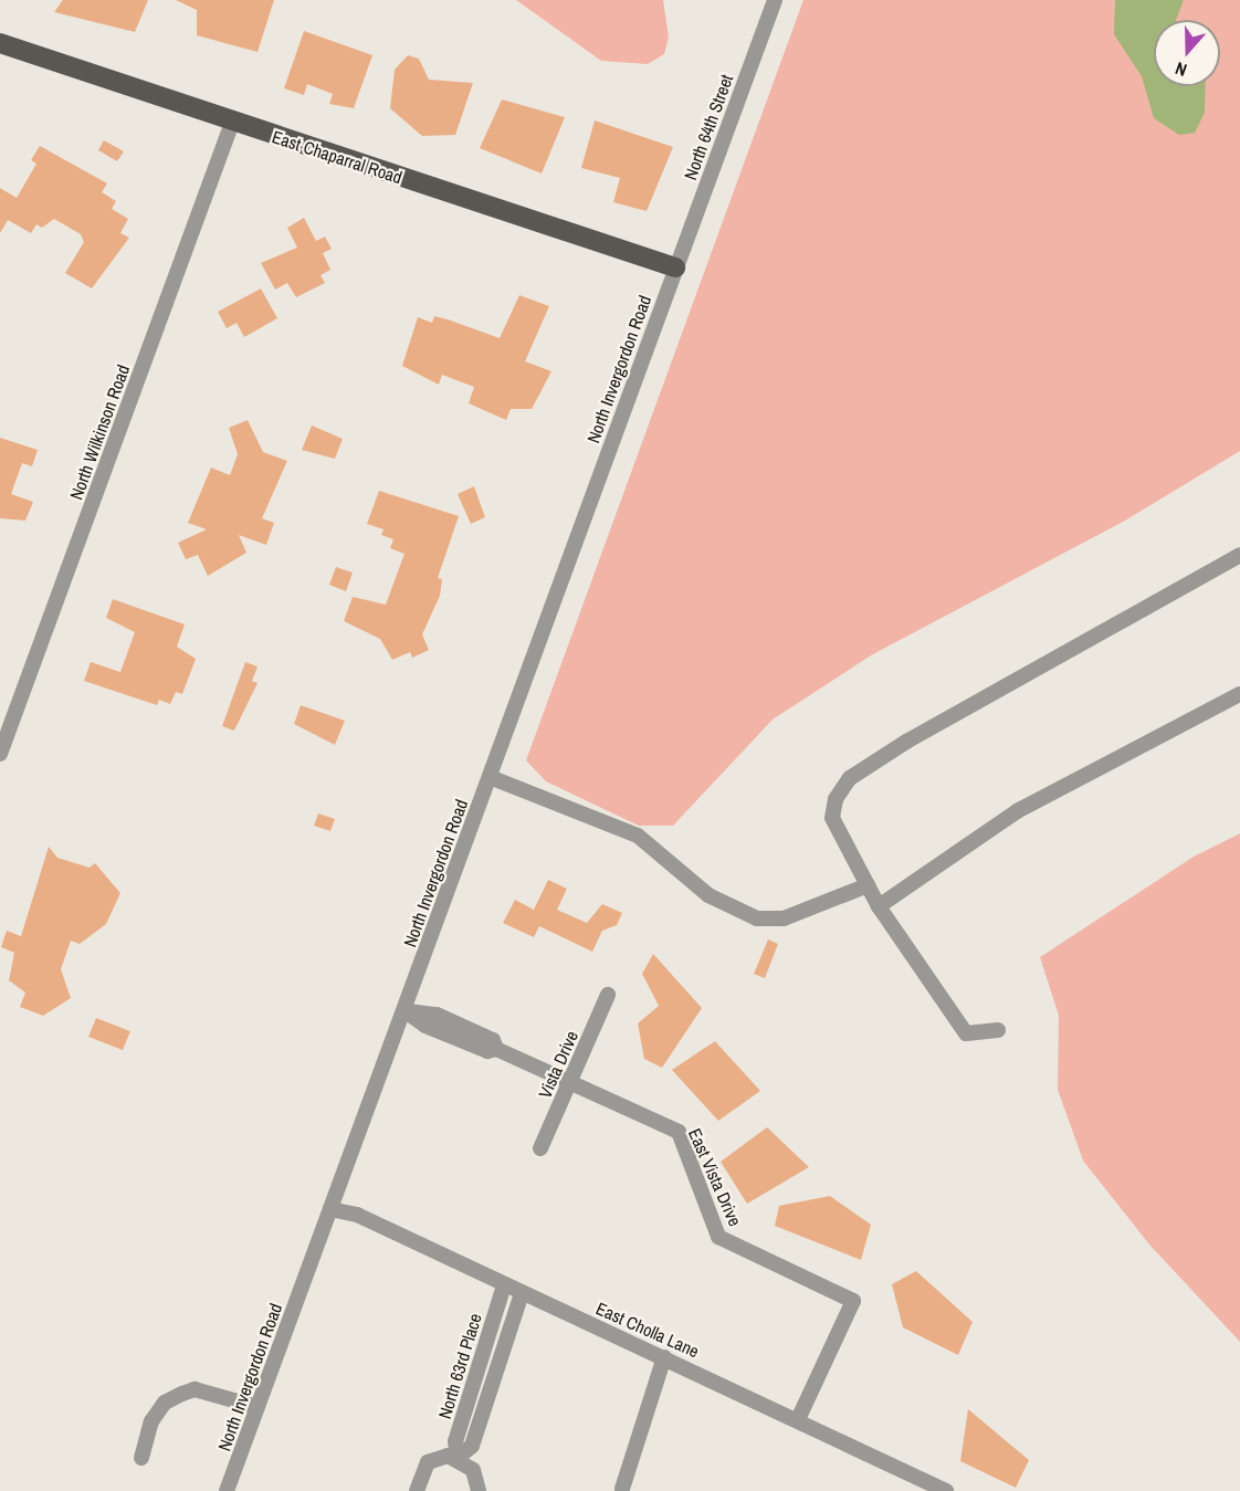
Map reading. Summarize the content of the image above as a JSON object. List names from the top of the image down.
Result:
{
  "streets": {
    "main road": ["East Chaparral Road"],
    "street": [
      "North 64th Street",
      "North Invergordon Road",
      "North Wilkinson Road",
      "Vista Drive",
      "East Vista Drive",
      "East Cholla Lane",
      "North 63rd Place"
    ]
  },
  "crossings": [
    ["North 64th Street", "East Chaparral Road"],
    ["North 64th Street", "North Invergordon Road"],
    ["East Chaparral Road", "North Invergordon Road"],
    ["East Chaparral Road", "North Wilkinson Road"],
    ["North Invergordon Road", "East Vista Drive"],
    ["North Invergordon Road", "East Cholla Lane"],
    ["Vista Drive", "East Vista Drive"],
    ["East Vista Drive", "East Cholla Lane"],
    ["East Cholla Lane", "North 63rd Place"]
  ],
  "north": "bottom"
}
